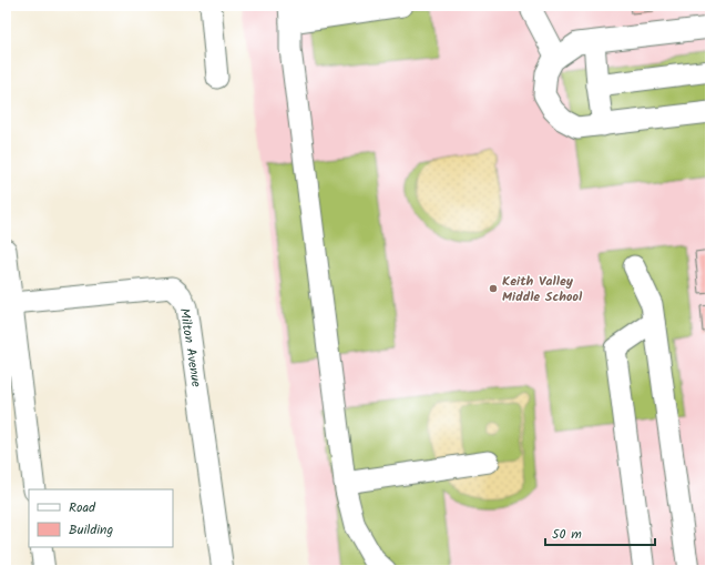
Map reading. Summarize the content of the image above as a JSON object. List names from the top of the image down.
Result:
{
  "streets": {
    "street": ["Milton Avenue"]
  },
  "places": ["Keith Valley Middle School"],
  "legend": ["Road", "Building"],
  "scale_bar": "50 m"
}
